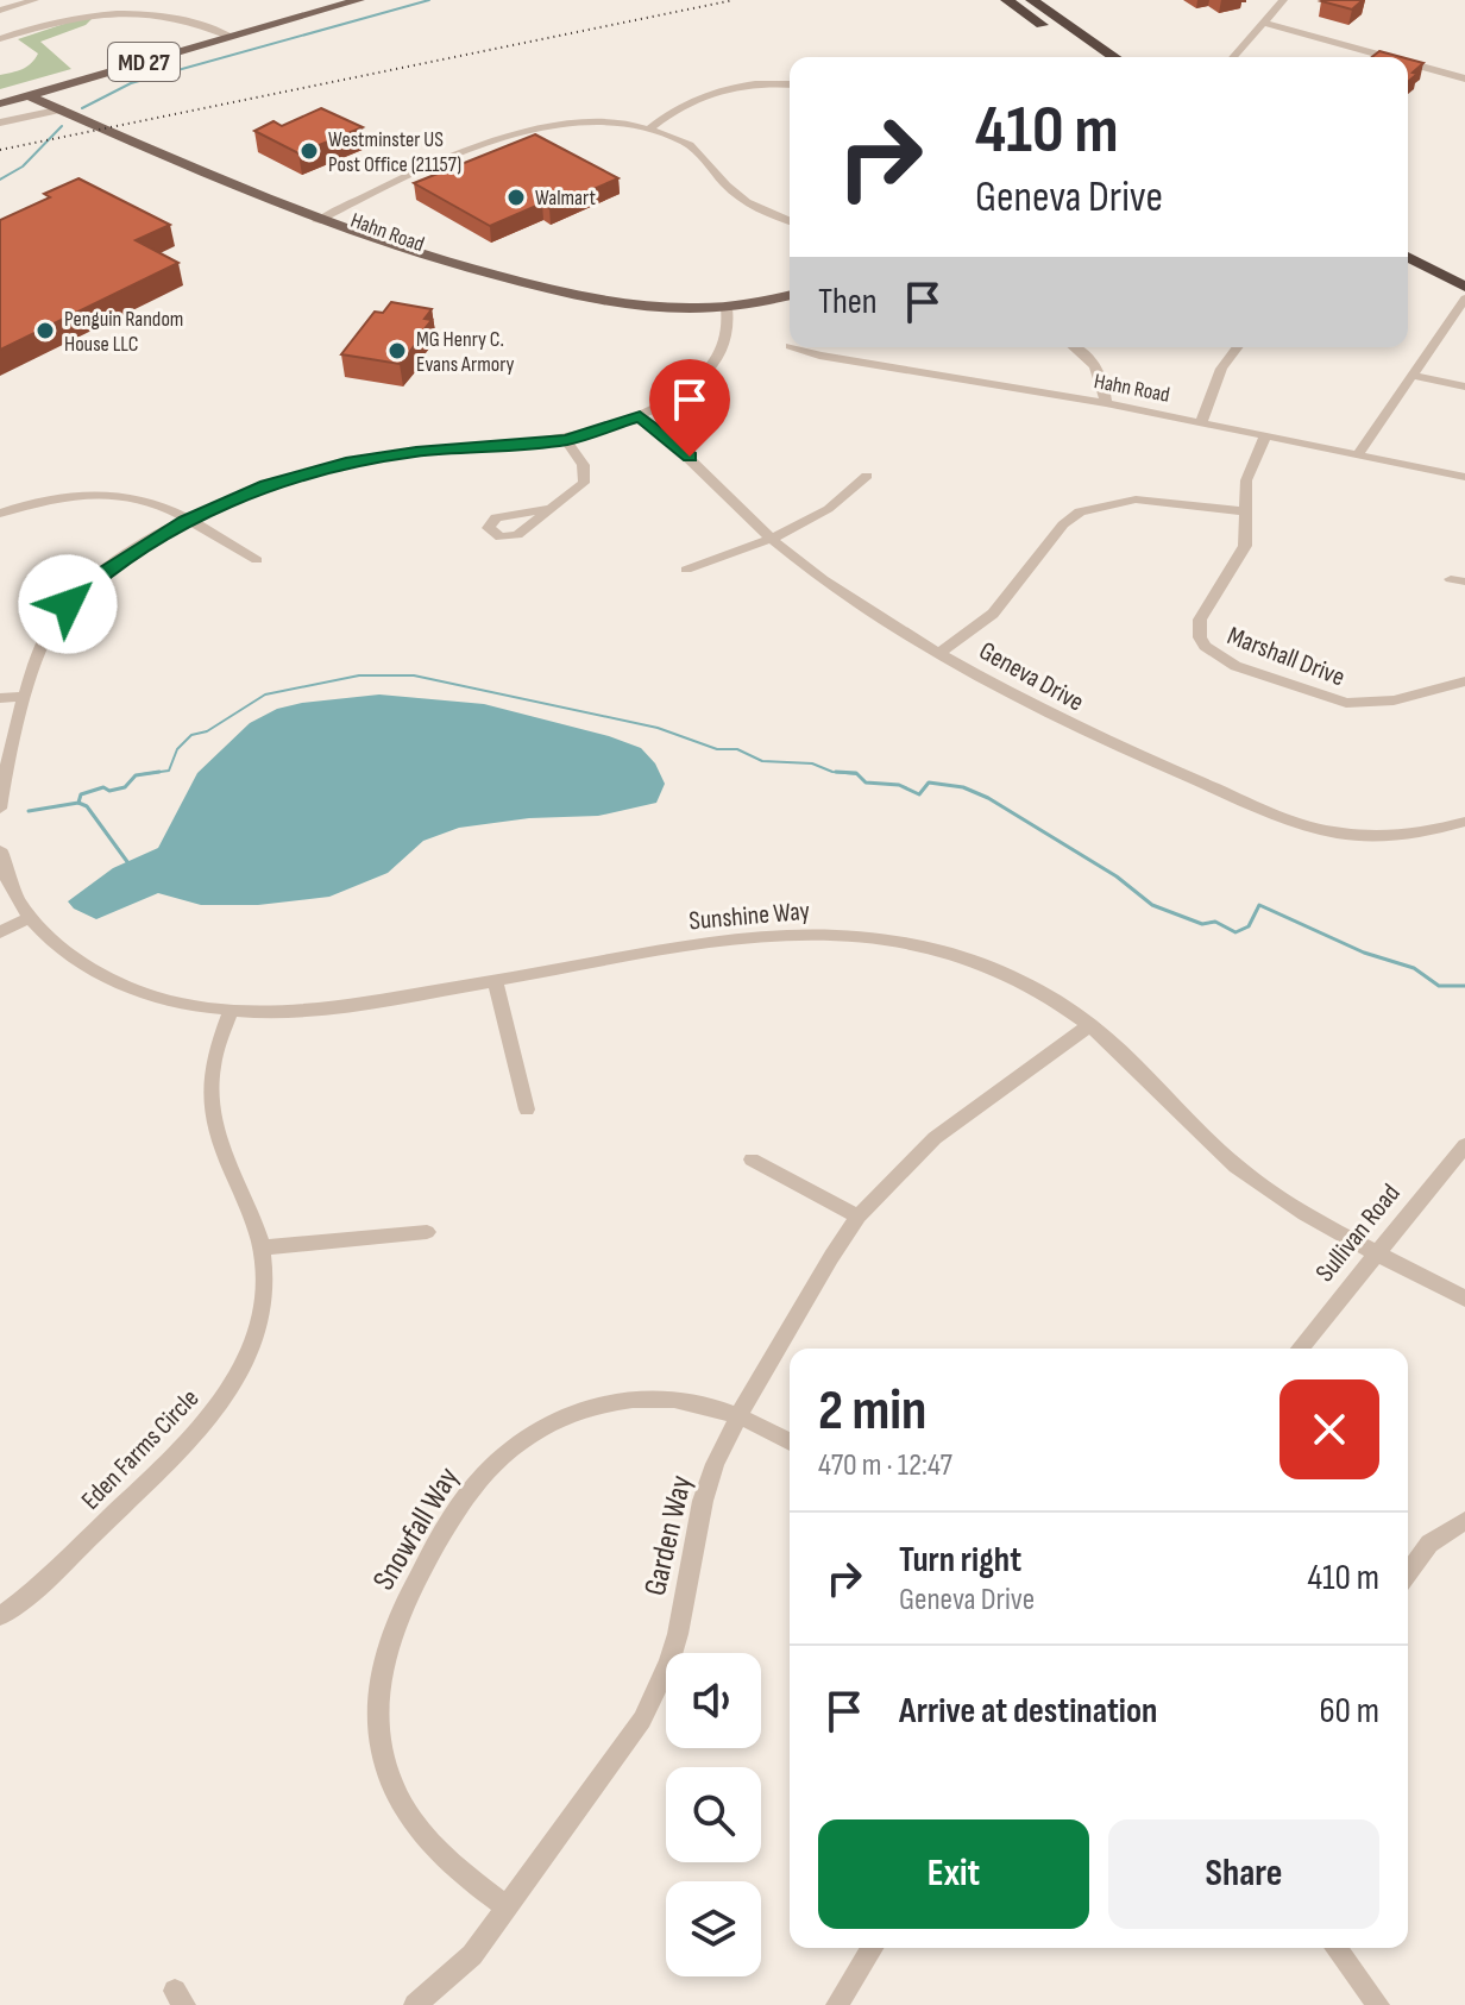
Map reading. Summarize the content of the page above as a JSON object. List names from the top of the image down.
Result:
{
  "streets": {
    "main road": ["MD 27", "Hahn Road"],
    "street": [
      "Marshall Drive",
      "Geneva Drive",
      "Sunshine Way",
      "Sullivan Road",
      "Eden Farms Circle",
      "Snowfall Way",
      "Garden Way"
    ]
  },
  "crossings": [
    ["MD 27", "Hahn Road"],
    ["Hahn Road", "Marshall Drive"],
    ["Sunshine Way", "Sullivan Road"],
    ["Sunshine Way", "Eden Farms Circle"],
    ["Sunshine Way", "Garden Way"],
    ["Snowfall Way", "Garden Way"]
  ],
  "places": [
    "Westminster US Post Office (21157)",
    "Walmart",
    "Penguin Random House LLC",
    "MG Henry C. Evans Armory"
  ],
  "page": {
    "turn": ["410 m", "Geneva Drive"],
    "then": "Then",
    "heading": ["2 min", "470 m · 12:47"],
    "list": [
      {
        "name": "Turn right",
        "note": "Geneva Drive",
        "value": "410 m"
      },
      {
        "name": "Arrive at destination",
        "value": "60 m"
      }
    ],
    "buttons": ["Exit", "Share"]
  }
}
